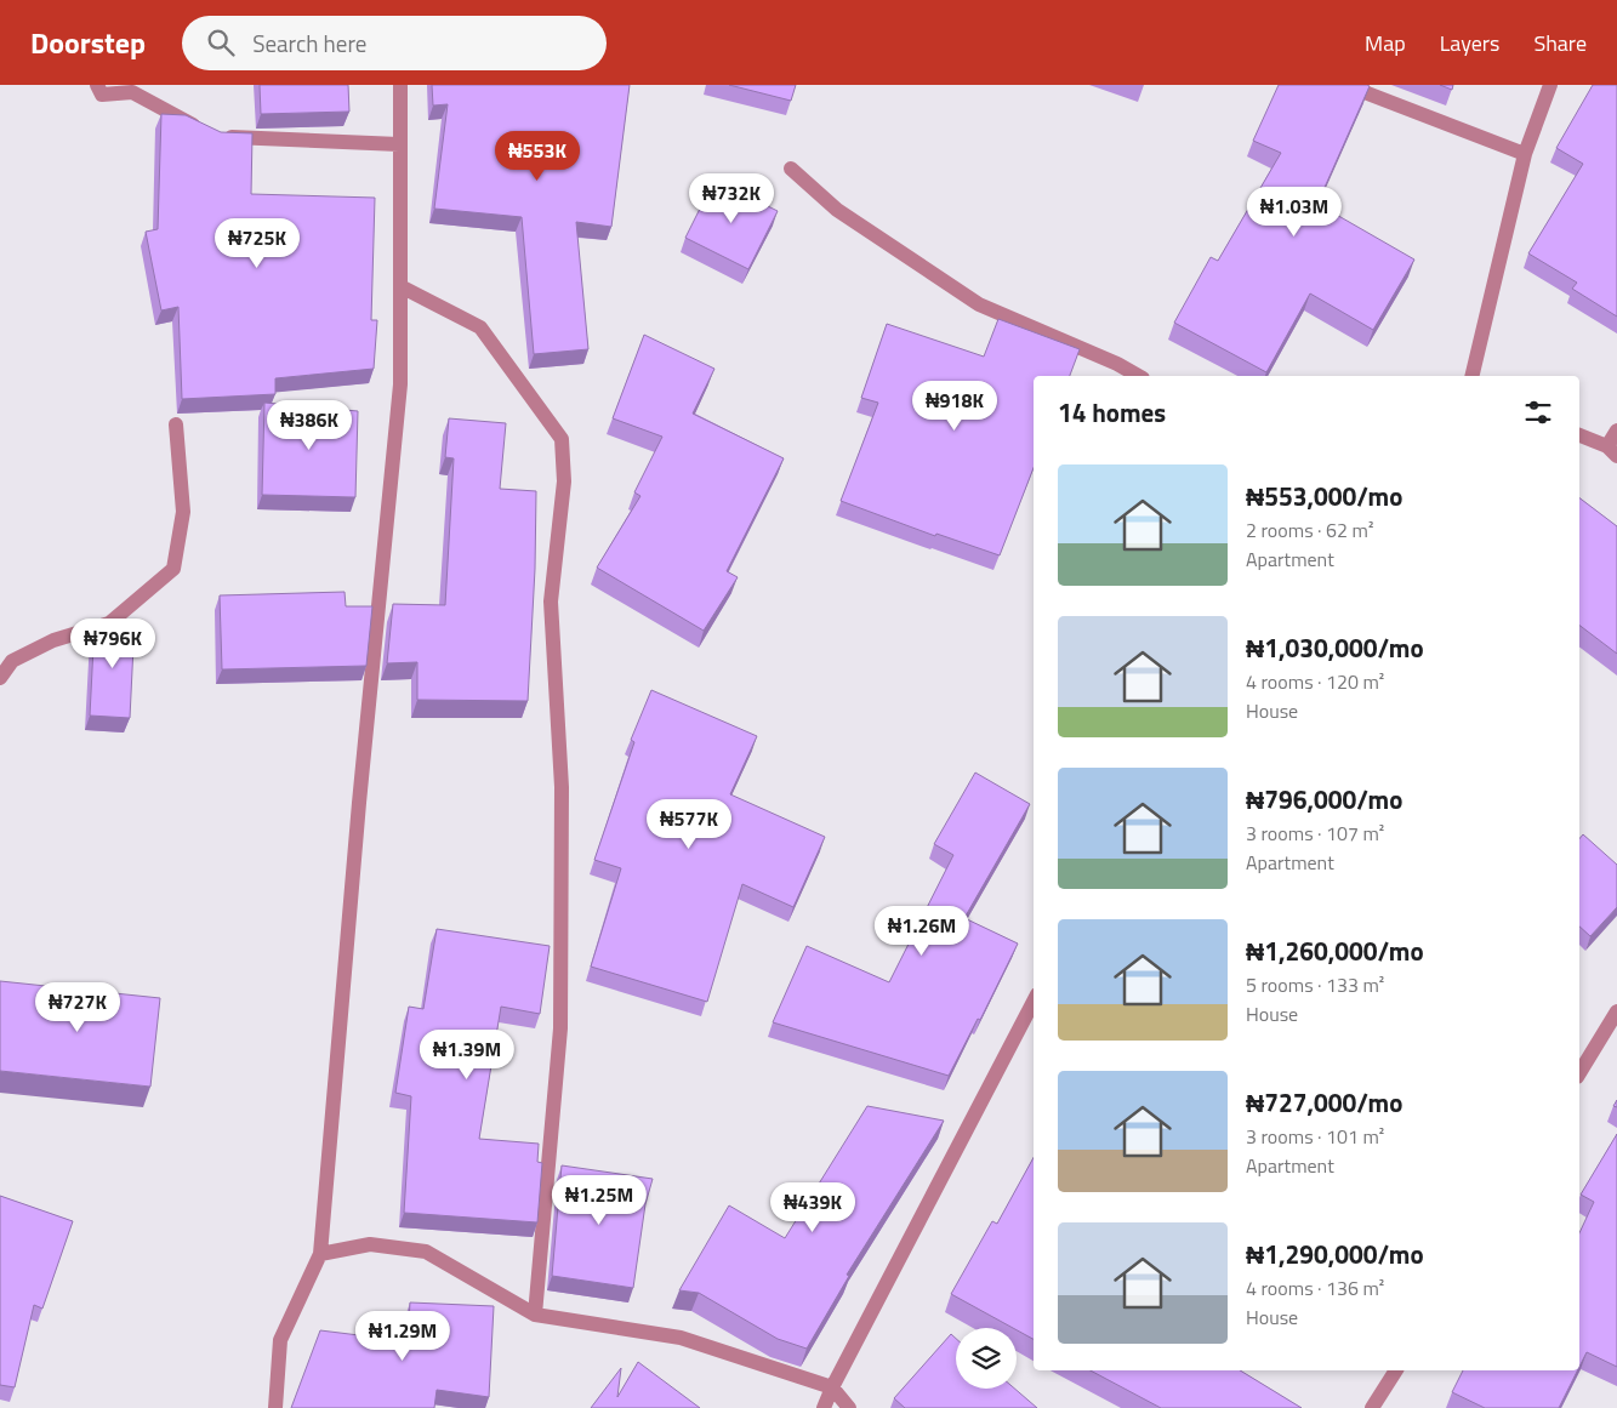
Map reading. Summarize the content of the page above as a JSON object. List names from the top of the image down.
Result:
{
  "page": {
    "header": "Doorstep",
    "search": "Search here",
    "nav": ["Map", "Layers", "Share"],
    "price": [
      "₦553K",
      "₦732K",
      "₦1.03M",
      "₦725K",
      "₦918K",
      "₦386K",
      "₦796K",
      "₦577K",
      "₦1.26M",
      "₦727K",
      "₦1.39M",
      "₦1.25M",
      "₦439K",
      "₦1.29M"
    ],
    "heading": "14 homes",
    "list": [
      {
        "name": "₦553,000/mo",
        "note": "2 rooms · 62 m² · Apartment"
      },
      {
        "name": "₦1,030,000/mo",
        "note": "4 rooms · 120 m² · House"
      },
      {
        "name": "₦796,000/mo",
        "note": "3 rooms · 107 m² · Apartment"
      },
      {
        "name": "₦1,260,000/mo",
        "note": "5 rooms · 133 m² · House"
      },
      {
        "name": "₦727,000/mo",
        "note": "3 rooms · 101 m² · Apartment"
      },
      {
        "name": "₦1,290,000/mo",
        "note": "4 rooms · 136 m² · House"
      }
    ]
  }
}
